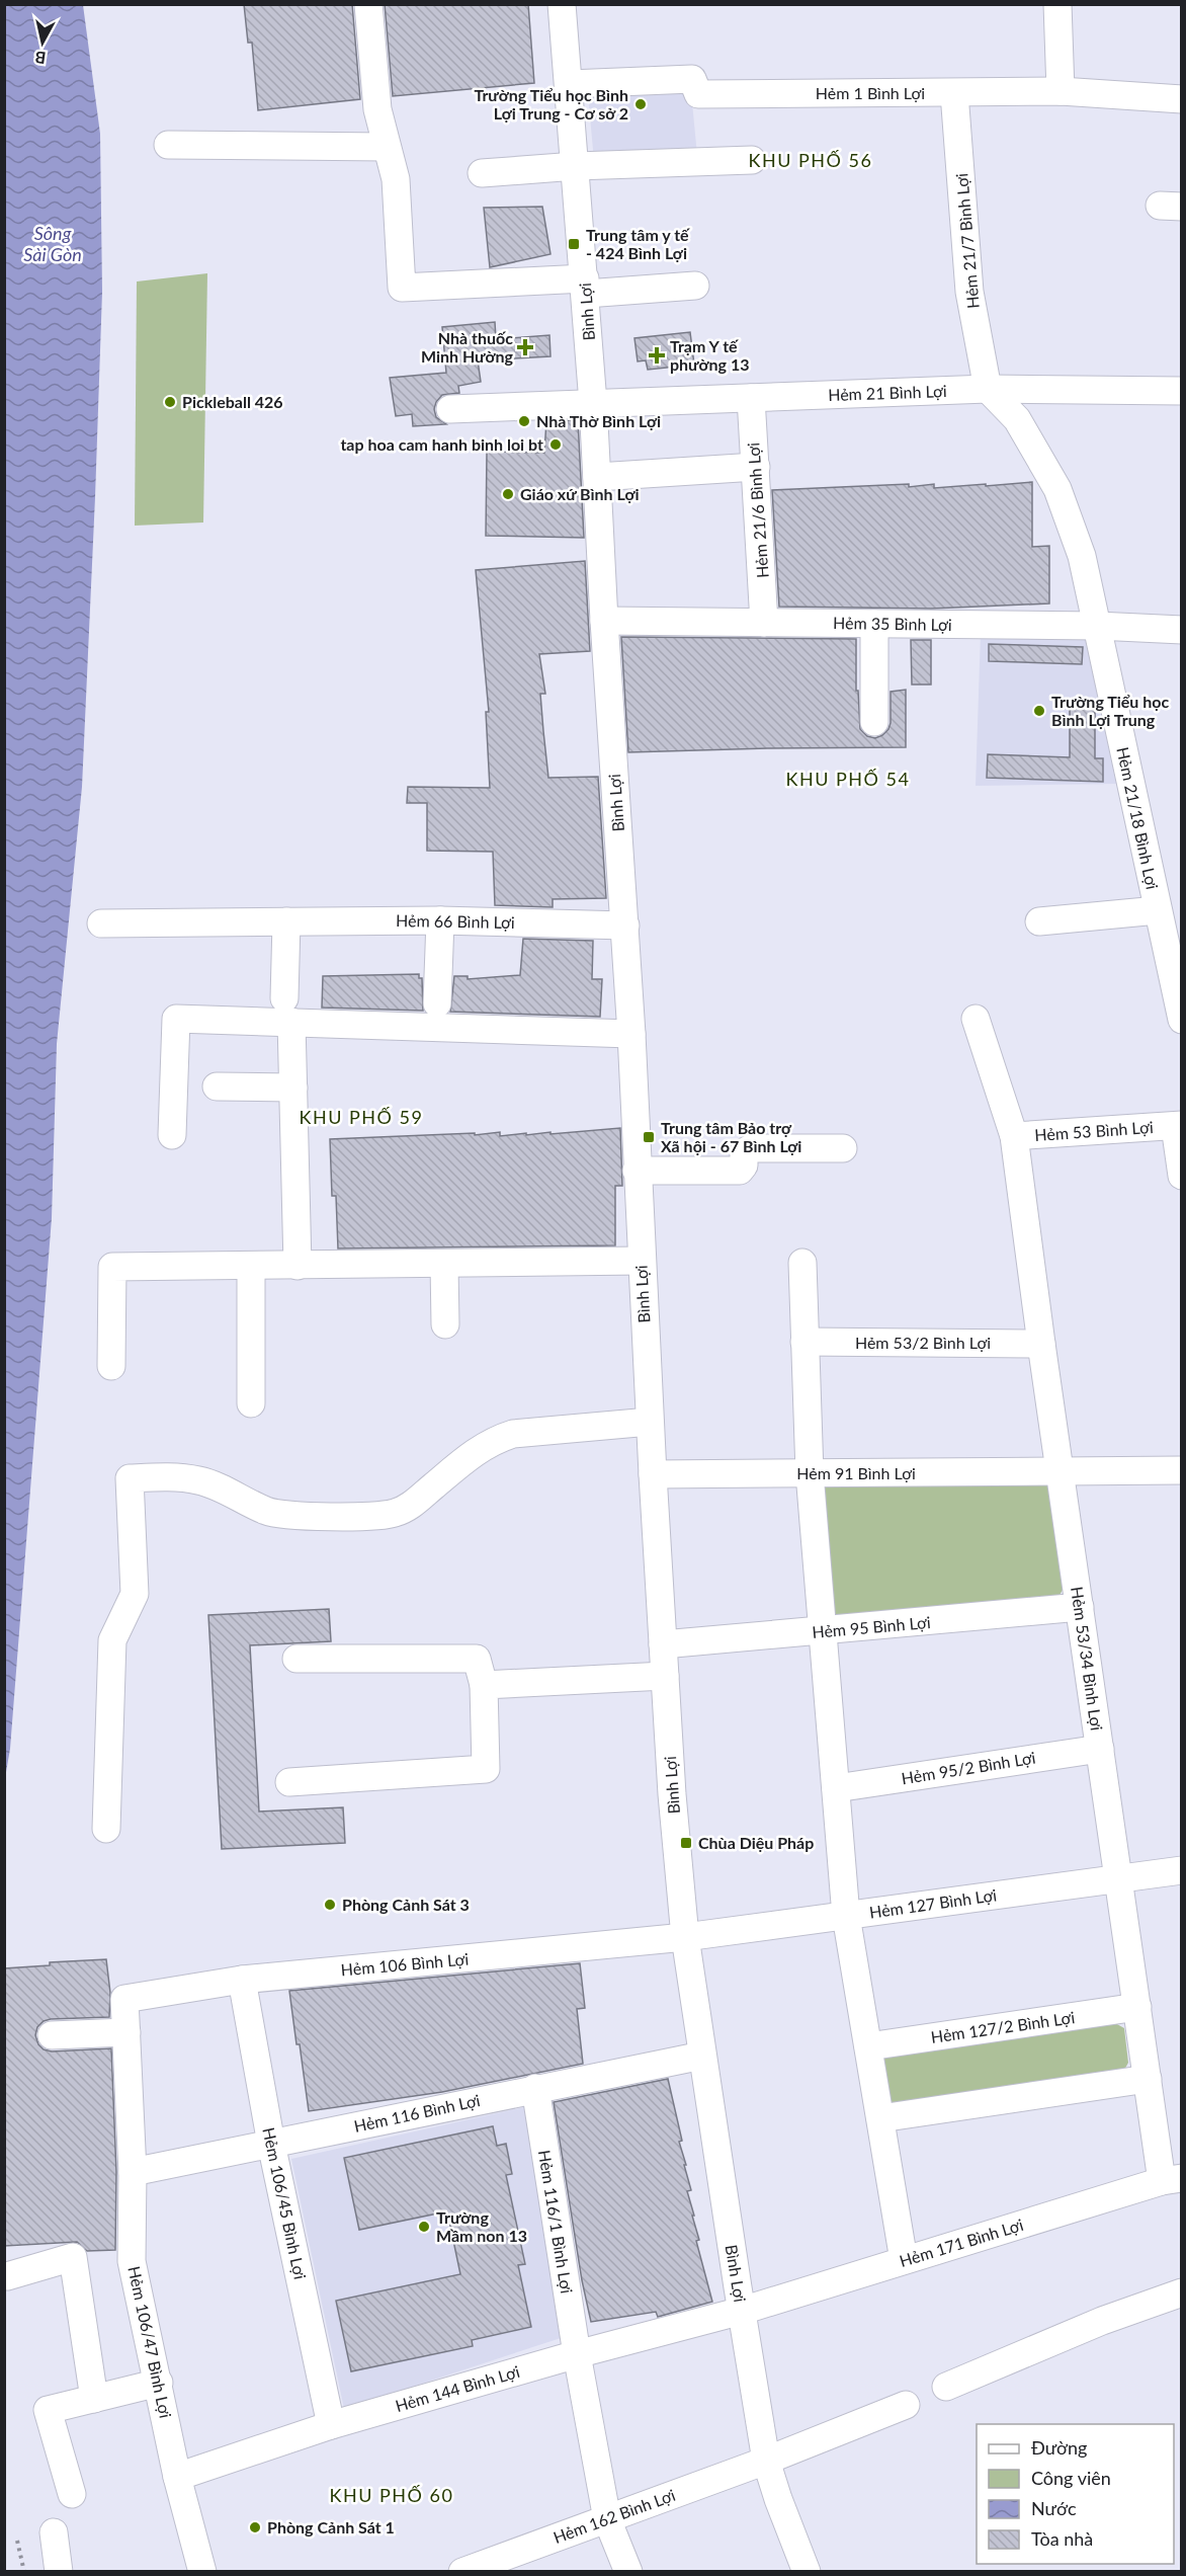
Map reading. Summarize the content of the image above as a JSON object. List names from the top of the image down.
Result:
{
  "streets": {
    "street": [
      "Hẻm 1 Bình Lợi",
      "Hẻm 21/7 Bình Lợi",
      "Bình Lợi",
      "Hẻm 21 Bình Lợi",
      "Hẻm 21/6 Bình Lợi",
      "Hẻm 35 Bình Lợi",
      "Hẻm 21/18 Bình Lợi",
      "Hẻm 66 Bình Lợi",
      "Hẻm 53 Bình Lợi",
      "Hẻm 53/2 Bình Lợi",
      "Hẻm 91 Bình Lợi",
      "Hẻm 95 Bình Lợi",
      "Hẻm 53/34 Bình Lợi",
      "Hẻm 95/2 Bình Lợi",
      "Hẻm 127 Bình Lợi",
      "Hẻm 106 Bình Lợi",
      "Hẻm 127/2 Bình Lợi",
      "Hẻm 116 Bình Lợi",
      "Hẻm 106/45 Bình Lợi",
      "Hẻm 116/1 Bình Lợi",
      "Hẻm 171 Bình Lợi",
      "Hẻm 106/47 Bình Lợi",
      "Hẻm 144 Bình Lợi",
      "Hẻm 162 Bình Lợi"
    ]
  },
  "crossings": [
    ["Hẻm 1 Bình Lợi", "Hẻm 21/7 Bình Lợi"],
    ["Hẻm 1 Bình Lợi", "Bình Lợi"],
    ["Hẻm 21/7 Bình Lợi", "Hẻm 21 Bình Lợi"],
    ["Hẻm 21/7 Bình Lợi", "Hẻm 21/18 Bình Lợi"],
    ["Bình Lợi", "Hẻm 21 Bình Lợi"],
    ["Bình Lợi", "Hẻm 35 Bình Lợi"],
    ["Bình Lợi", "Hẻm 66 Bình Lợi"],
    ["Bình Lợi", "Hẻm 91 Bình Lợi"],
    ["Bình Lợi", "Hẻm 95 Bình Lợi"],
    ["Bình Lợi", "Hẻm 127 Bình Lợi"],
    ["Bình Lợi", "Hẻm 106 Bình Lợi"],
    ["Bình Lợi", "Hẻm 116 Bình Lợi"],
    ["Bình Lợi", "Hẻm 171 Bình Lợi"],
    ["Bình Lợi", "Hẻm 144 Bình Lợi"],
    ["Bình Lợi", "Hẻm 162 Bình Lợi"],
    ["Hẻm 21 Bình Lợi", "Hẻm 21/6 Bình Lợi"],
    ["Hẻm 21 Bình Lợi", "Hẻm 21/18 Bình Lợi"],
    ["Hẻm 21/6 Bình Lợi", "Hẻm 35 Bình Lợi"],
    ["Hẻm 35 Bình Lợi", "Hẻm 21/18 Bình Lợi"],
    ["Hẻm 53 Bình Lợi", "Hẻm 53/34 Bình Lợi"],
    ["Hẻm 53/2 Bình Lợi", "Hẻm 53/34 Bình Lợi"],
    ["Hẻm 91 Bình Lợi", "Hẻm 53/34 Bình Lợi"],
    ["Hẻm 95 Bình Lợi", "Hẻm 53/34 Bình Lợi"],
    ["Hẻm 53/34 Bình Lợi", "Hẻm 95/2 Bình Lợi"],
    ["Hẻm 53/34 Bình Lợi", "Hẻm 127 Bình Lợi"],
    ["Hẻm 53/34 Bình Lợi", "Hẻm 127/2 Bình Lợi"],
    ["Hẻm 53/34 Bình Lợi", "Hẻm 171 Bình Lợi"],
    ["Hẻm 127 Bình Lợi", "Hẻm 106 Bình Lợi"],
    ["Hẻm 106 Bình Lợi", "Hẻm 106/45 Bình Lợi"],
    ["Hẻm 106 Bình Lợi", "Hẻm 106/47 Bình Lợi"],
    ["Hẻm 116 Bình Lợi", "Hẻm 106/45 Bình Lợi"],
    ["Hẻm 116 Bình Lợi", "Hẻm 116/1 Bình Lợi"],
    ["Hẻm 116 Bình Lợi", "Hẻm 106/47 Bình Lợi"],
    ["Hẻm 106/45 Bình Lợi", "Hẻm 144 Bình Lợi"],
    ["Hẻm 116/1 Bình Lợi", "Hẻm 144 Bình Lợi"],
    ["Hẻm 116/1 Bình Lợi", "Hẻm 162 Bình Lợi"],
    ["Hẻm 171 Bình Lợi", "Hẻm 144 Bình Lợi"],
    ["Hẻm 106/47 Bình Lợi", "Hẻm 144 Bình Lợi"]
  ],
  "districts": [
    "KHU PHỐ 56",
    "KHU PHỐ 54",
    "KHU PHỐ 59",
    "KHU PHỐ 60"
  ],
  "water": ["Sông Sài Gòn"],
  "places": {
    "other": [
      "Trường Tiểu học Bình Lợi Trung - Cơ sở 2",
      "Pickleball 426",
      "Nhà Thờ Bình Lợi",
      "tap hoa cam hanh binh loi bt",
      "Giáo xứ Bình Lợi",
      "Trường Tiểu học Bình Lợi Trung",
      "Phòng Cảnh Sát 3",
      "Trường Mầm non 13",
      "Phòng Cảnh Sát 1"
    ],
    "transit": ["Trung tâm y tế - 424 Bình Lợi", "Trung tâm Bảo trợ Xã hội - 67 Bình Lợi", "Chùa Diệu Pháp"],
    "health": ["Nhà thuốc Minh Hường", "Trạm Y tế phường 13"]
  },
  "legend": [
    "Đường",
    "Công viên",
    "Nước",
    "Tòa nhà"
  ],
  "north": "bottom"
}
